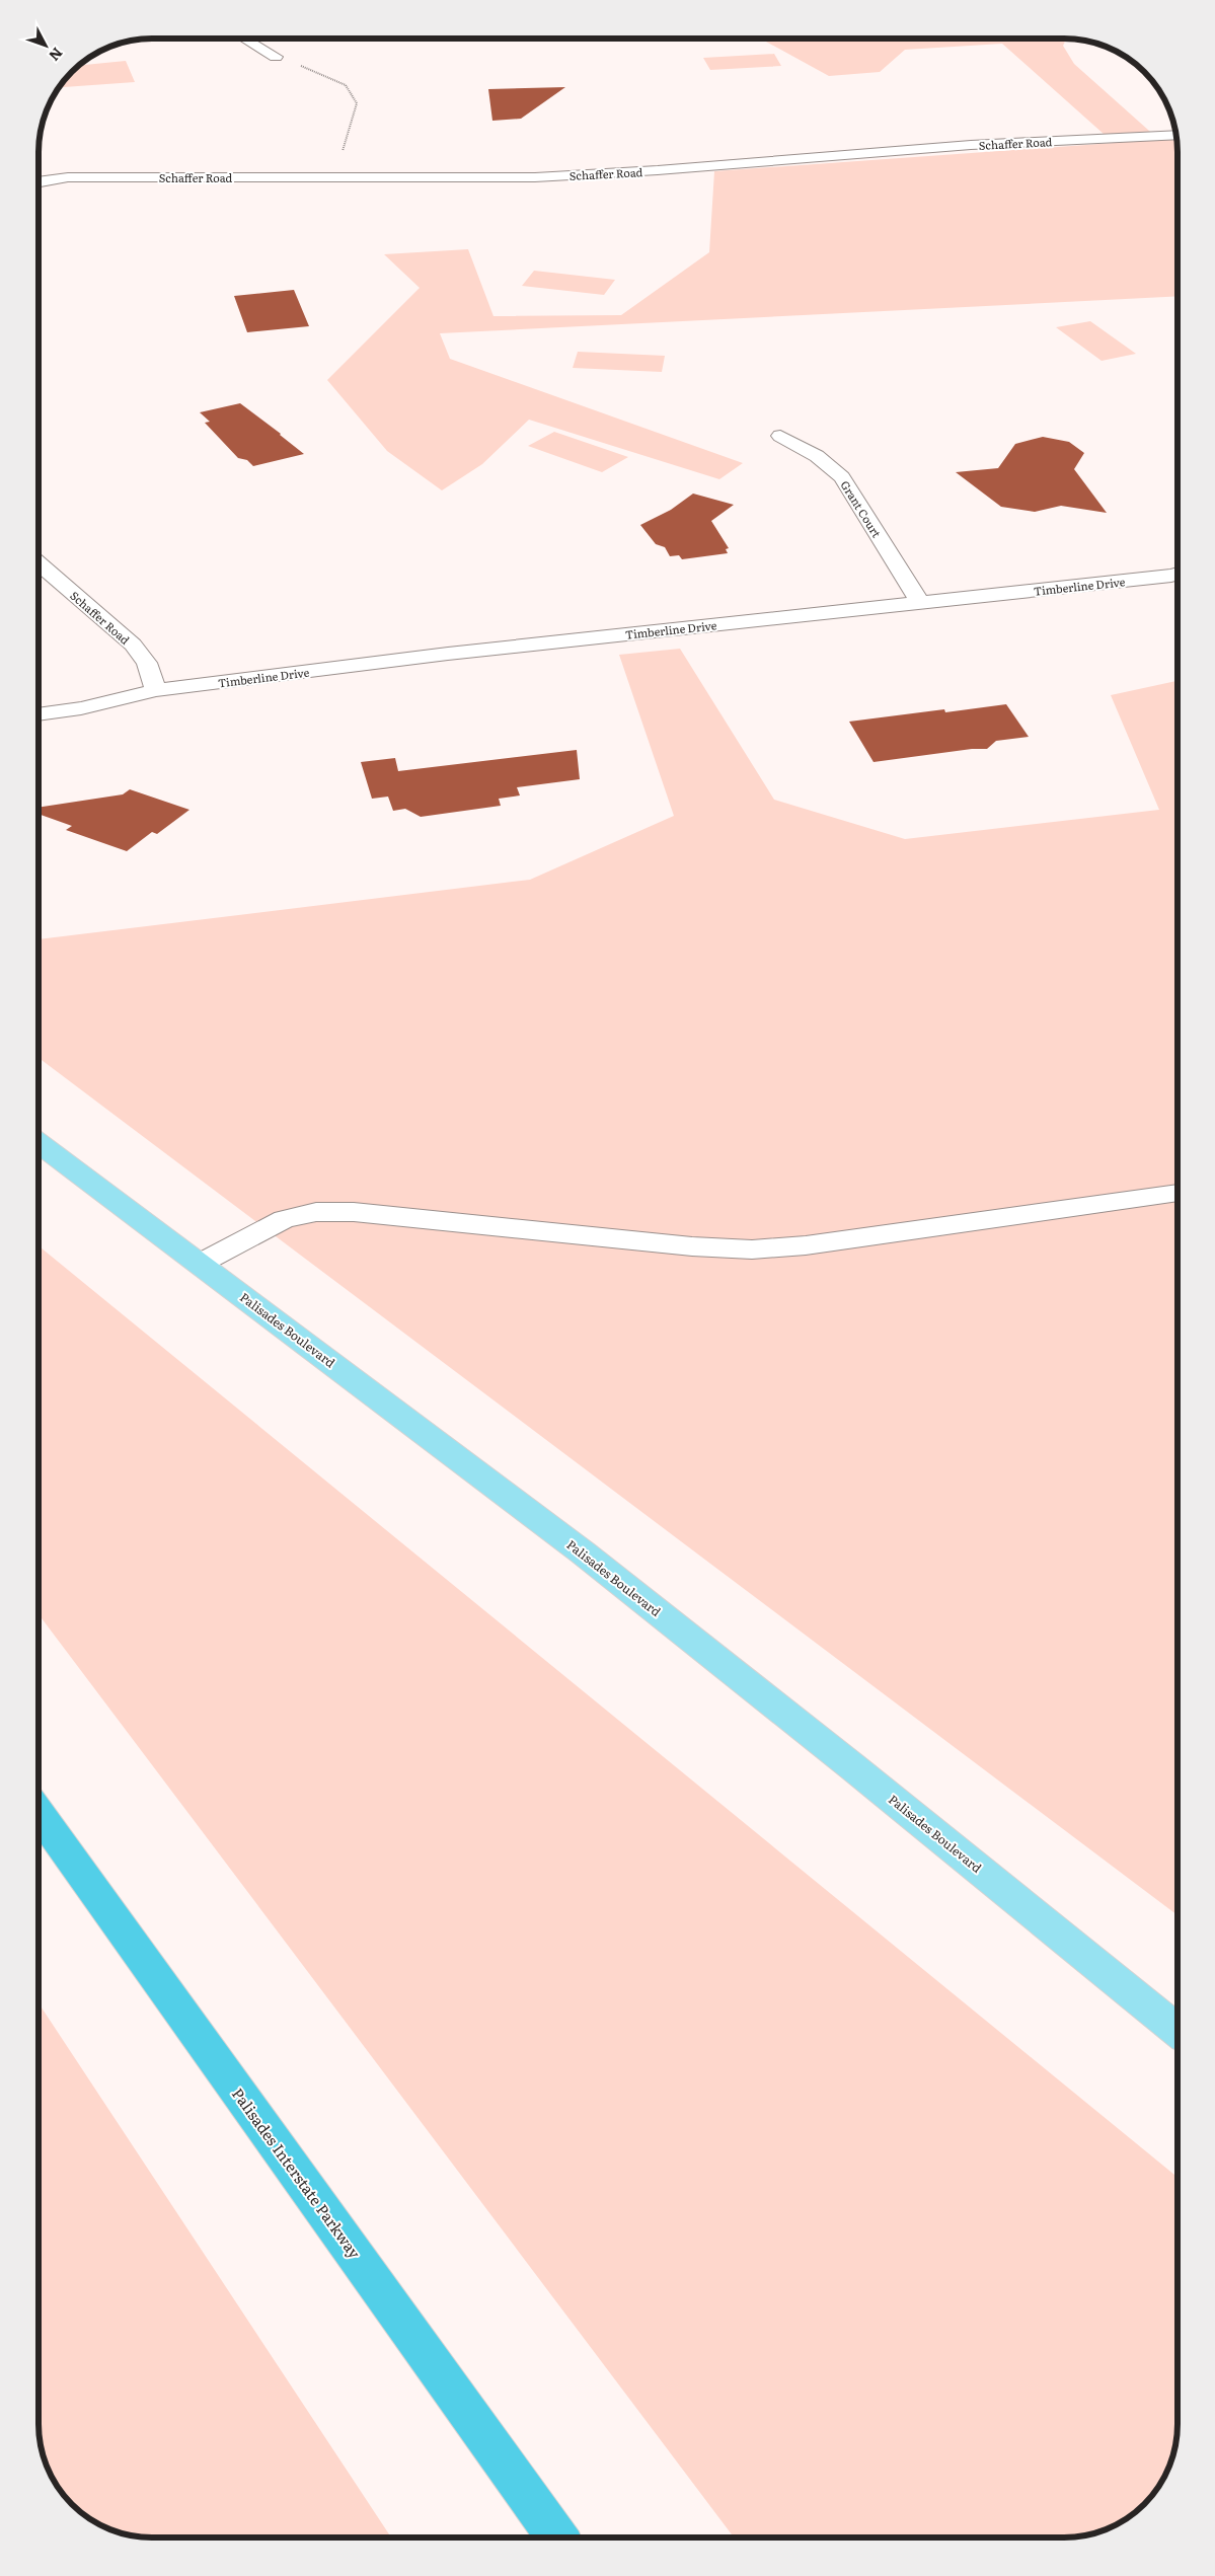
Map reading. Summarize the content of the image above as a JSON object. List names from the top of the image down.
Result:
{
  "streets": {
    "highway": ["Palisades Interstate Parkway"],
    "main road": ["Palisades Boulevard"],
    "street": ["Schaffer Road", "Grant Court", "Timberline Drive"]
  },
  "crossings": [
    ["Schaffer Road", "Timberline Drive"],
    ["Grant Court", "Timberline Drive"]
  ],
  "north": "bottom right"
}
